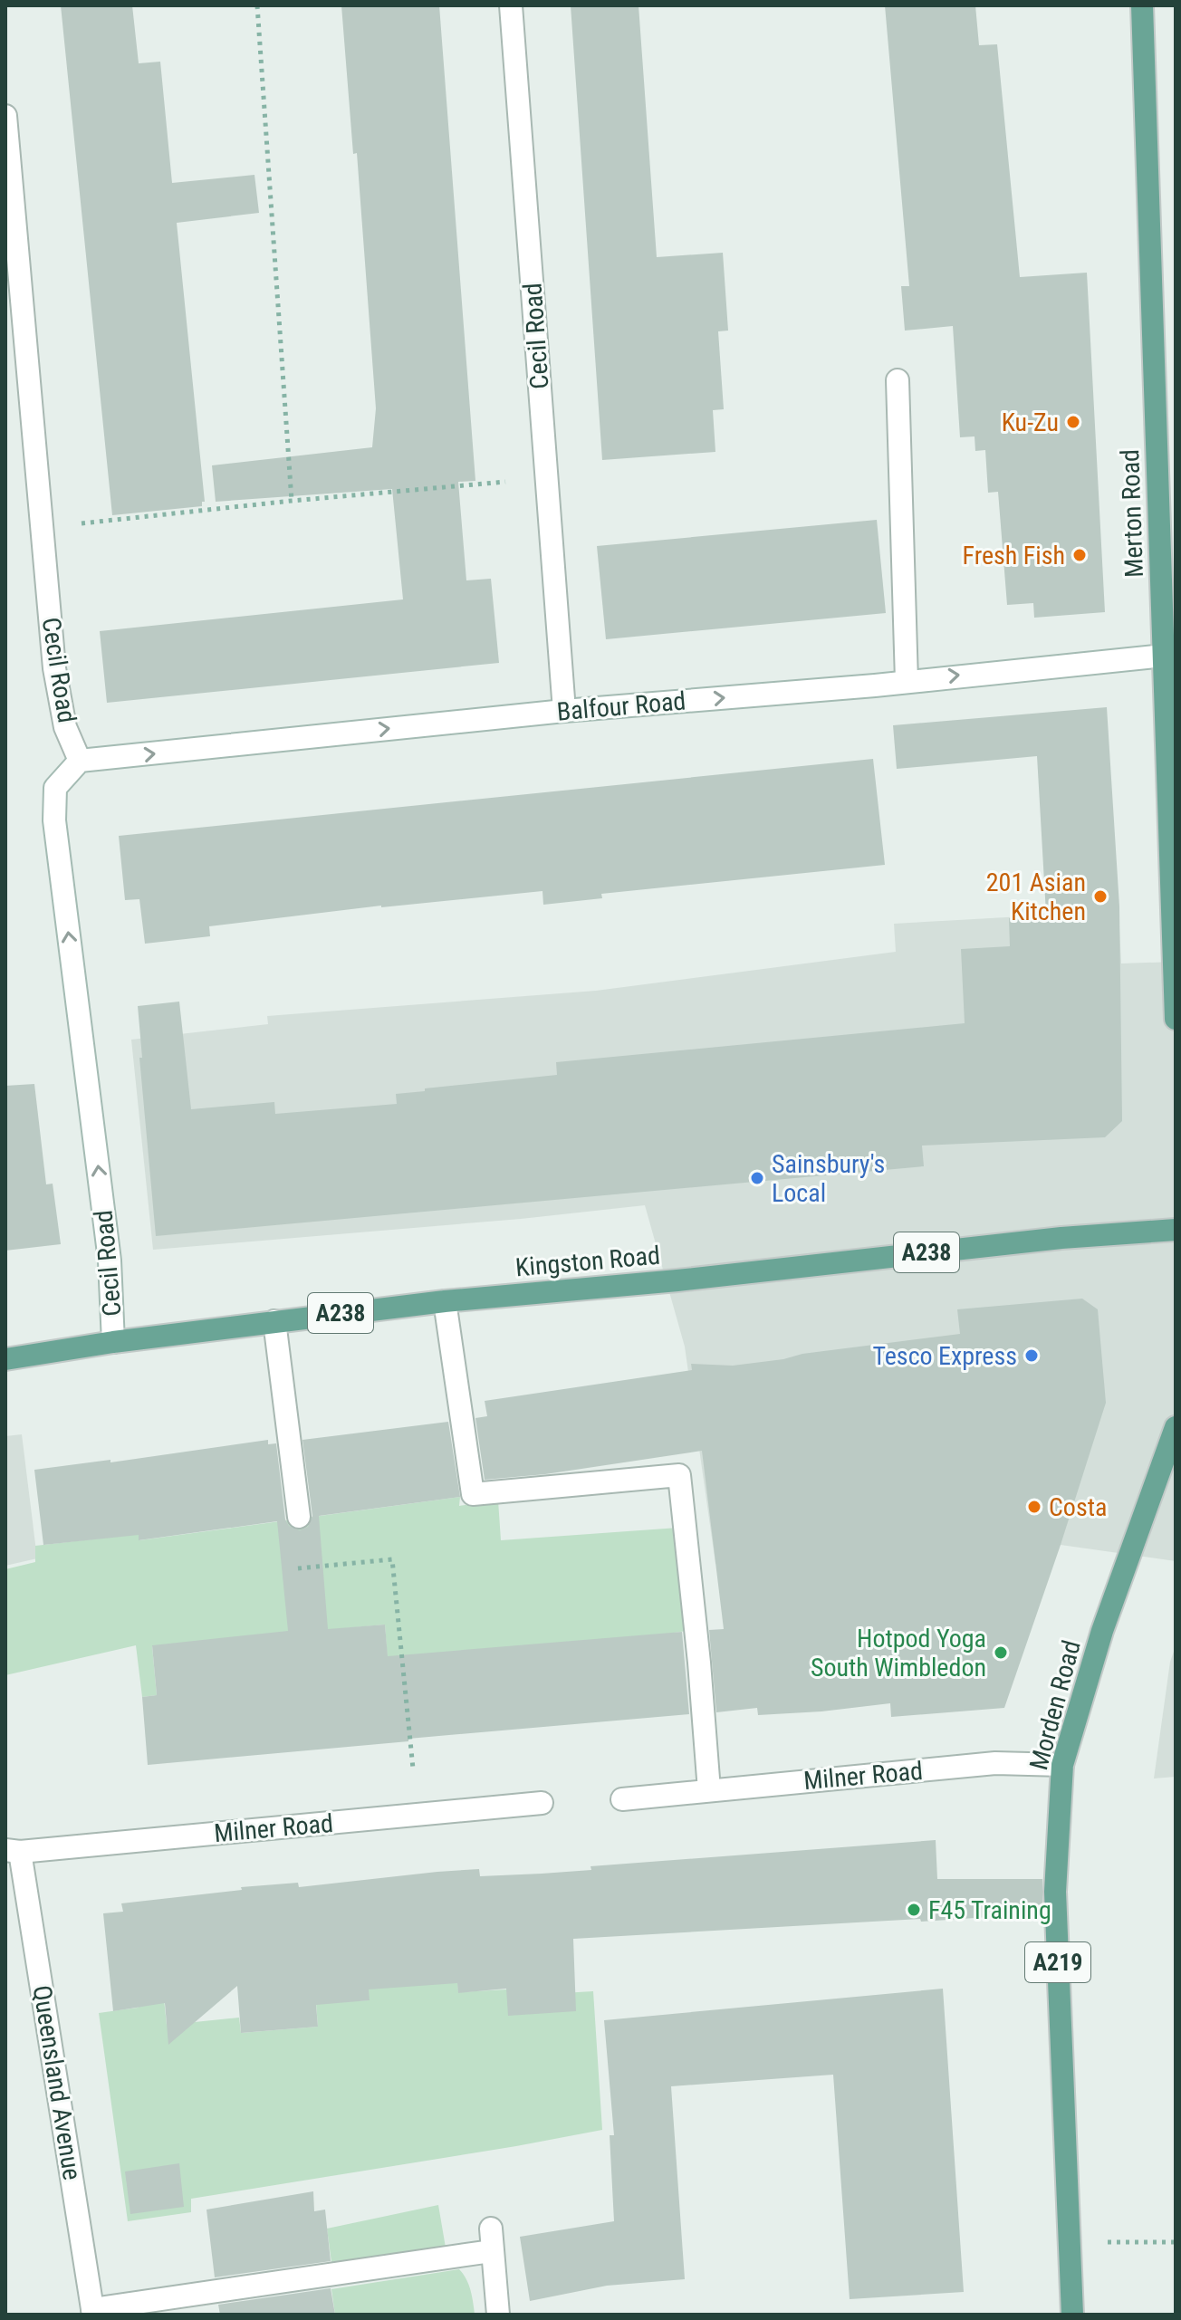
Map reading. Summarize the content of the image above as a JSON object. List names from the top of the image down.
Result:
{
  "streets": {
    "main road": [
      "Merton Road",
      "A238",
      "Kingston Road",
      "Morden Road",
      "A219"
    ],
    "street": [
      "Cecil Road",
      "Balfour Road",
      "Milner Road",
      "Queensland Avenue"
    ]
  },
  "crossings": [
    ["Cecil Road", "Balfour Road"],
    ["Cecil Road", "Kingston Road"],
    ["Merton Road", "Balfour Road"],
    ["Morden Road", "Milner Road"],
    ["Milner Road", "Queensland Avenue"]
  ],
  "one_way": ["Balfour Road"],
  "places": [
    "Ku-Zu",
    "Fresh Fish",
    "201 Asian Kitchen",
    "Sainsbury's Local",
    "Tesco Express",
    "Costa",
    "Hotpod Yoga South Wimbledon",
    "F45 Training"
  ]
}
